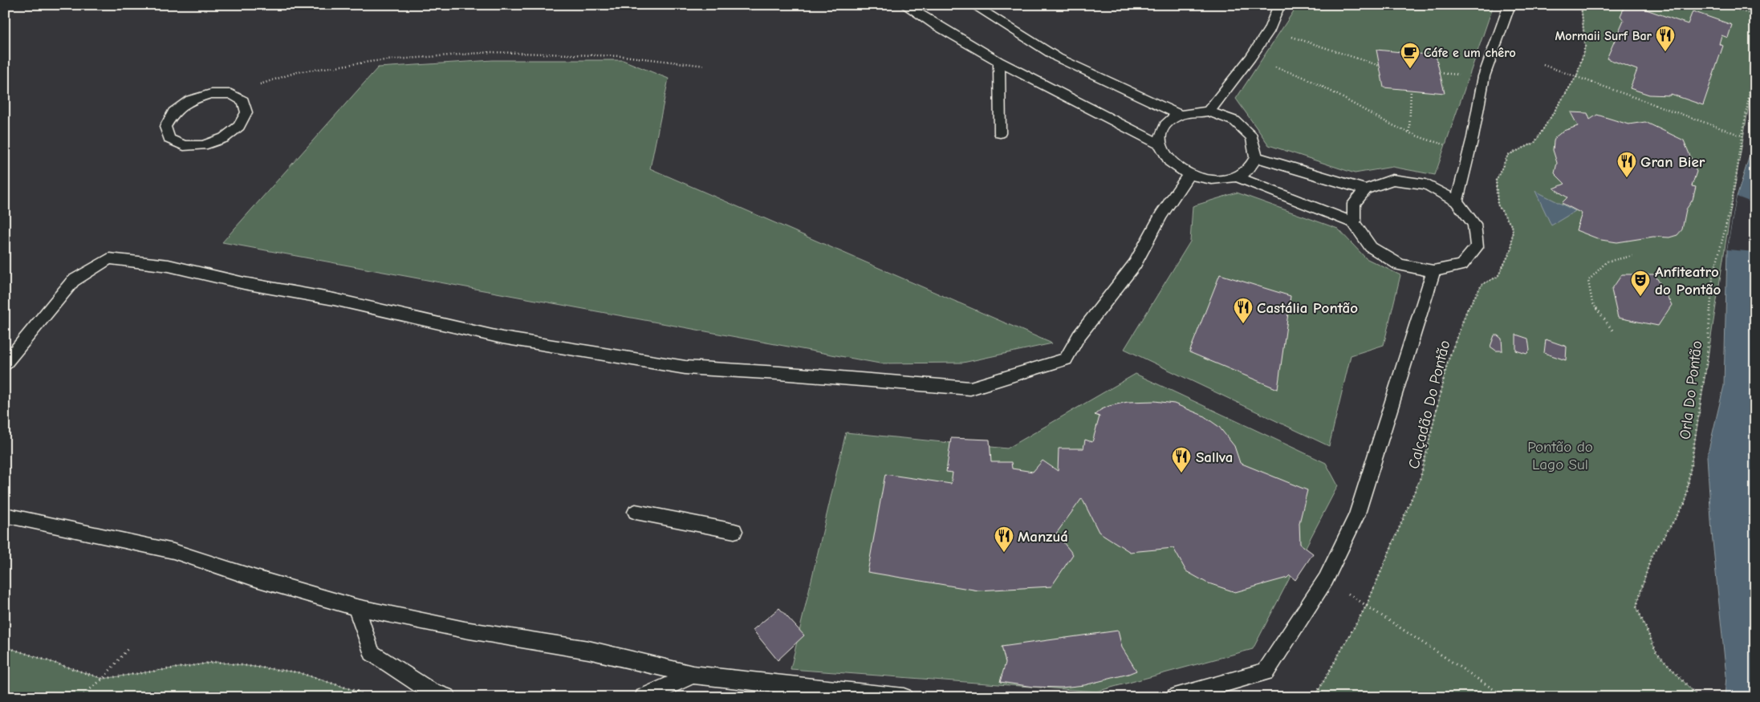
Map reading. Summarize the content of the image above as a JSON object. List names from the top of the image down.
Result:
{
  "streets": {
    "path": ["Orla Do Pontão", "Calçadão Do Pontão"]
  },
  "parks": ["Pontão do Lago Sul"],
  "places": {
    "restaurant": [
      "Mormaii Surf Bar",
      "Gran Bier",
      "Castália Pontão",
      "Sallva",
      "Manzuá"
    ],
    "cafe": ["Cáfe e um chêro"],
    "theatre": ["Anfiteatro do Pontão"]
  }
}
